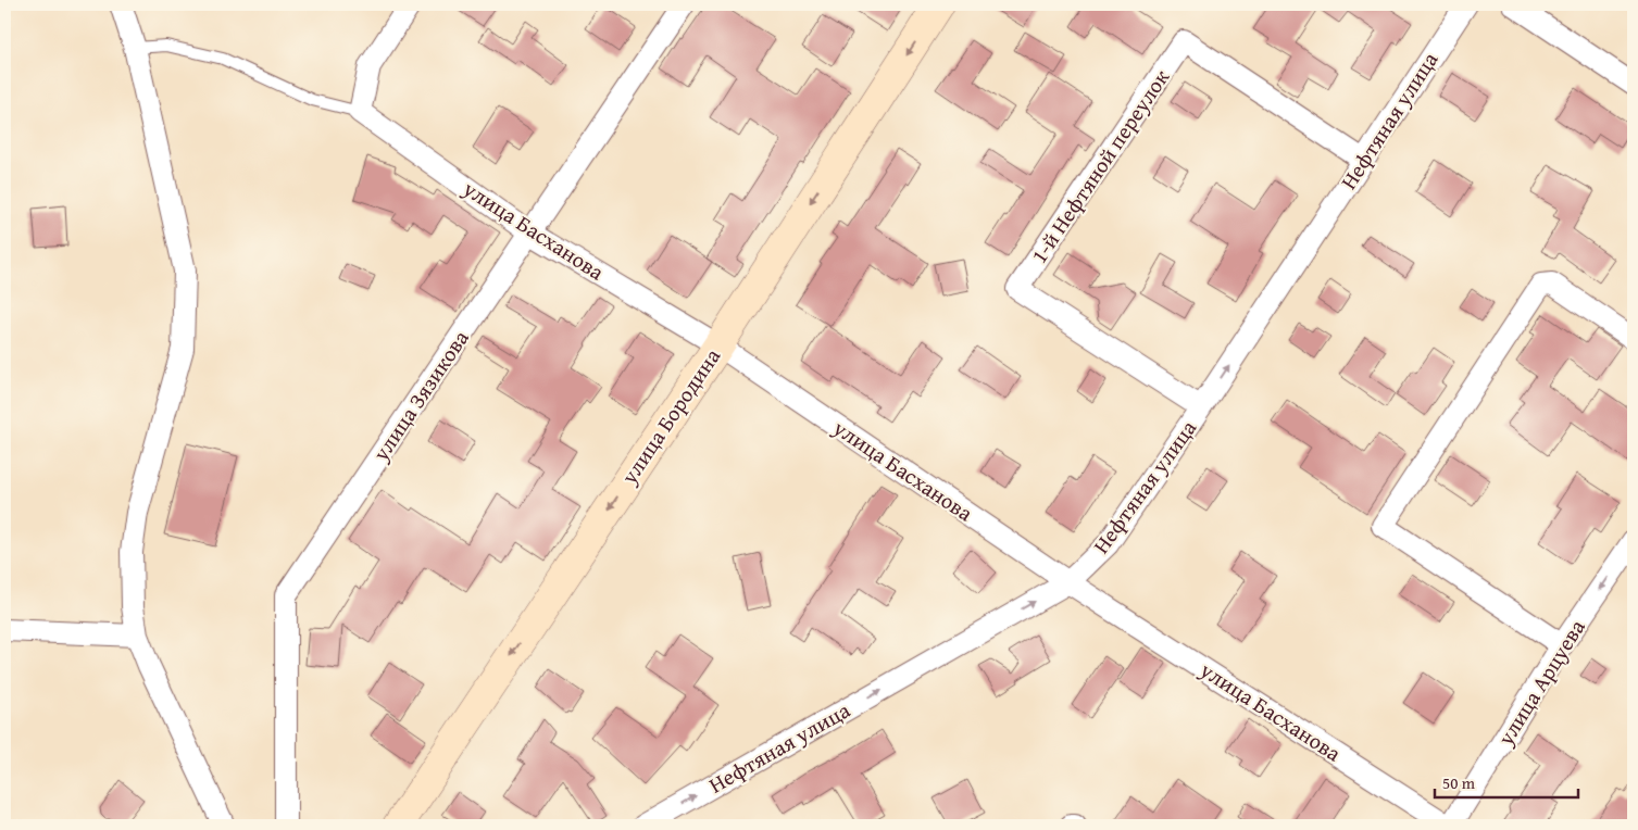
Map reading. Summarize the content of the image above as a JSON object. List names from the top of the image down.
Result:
{
  "streets": {
    "street": [
      "Нефтяная улица",
      "1-й Нефтяной переулок",
      "улица Басханова",
      "улица Зязикова",
      "улица Бородина",
      "улица Арцуева"
    ]
  },
  "crossings": [
    ["Нефтяная улица", "1-й Нефтяной переулок"],
    ["Нефтяная улица", "улица Басханова"],
    ["улица Басханова", "улица Зязикова"],
    ["улица Басханова", "улица Бородина"],
    ["улица Басханова", "улица Арцуева"]
  ],
  "one_way": ["Нефтяная улица", "улица Бородина", "улица Арцуева"],
  "scale_bar": "50 m"
}
